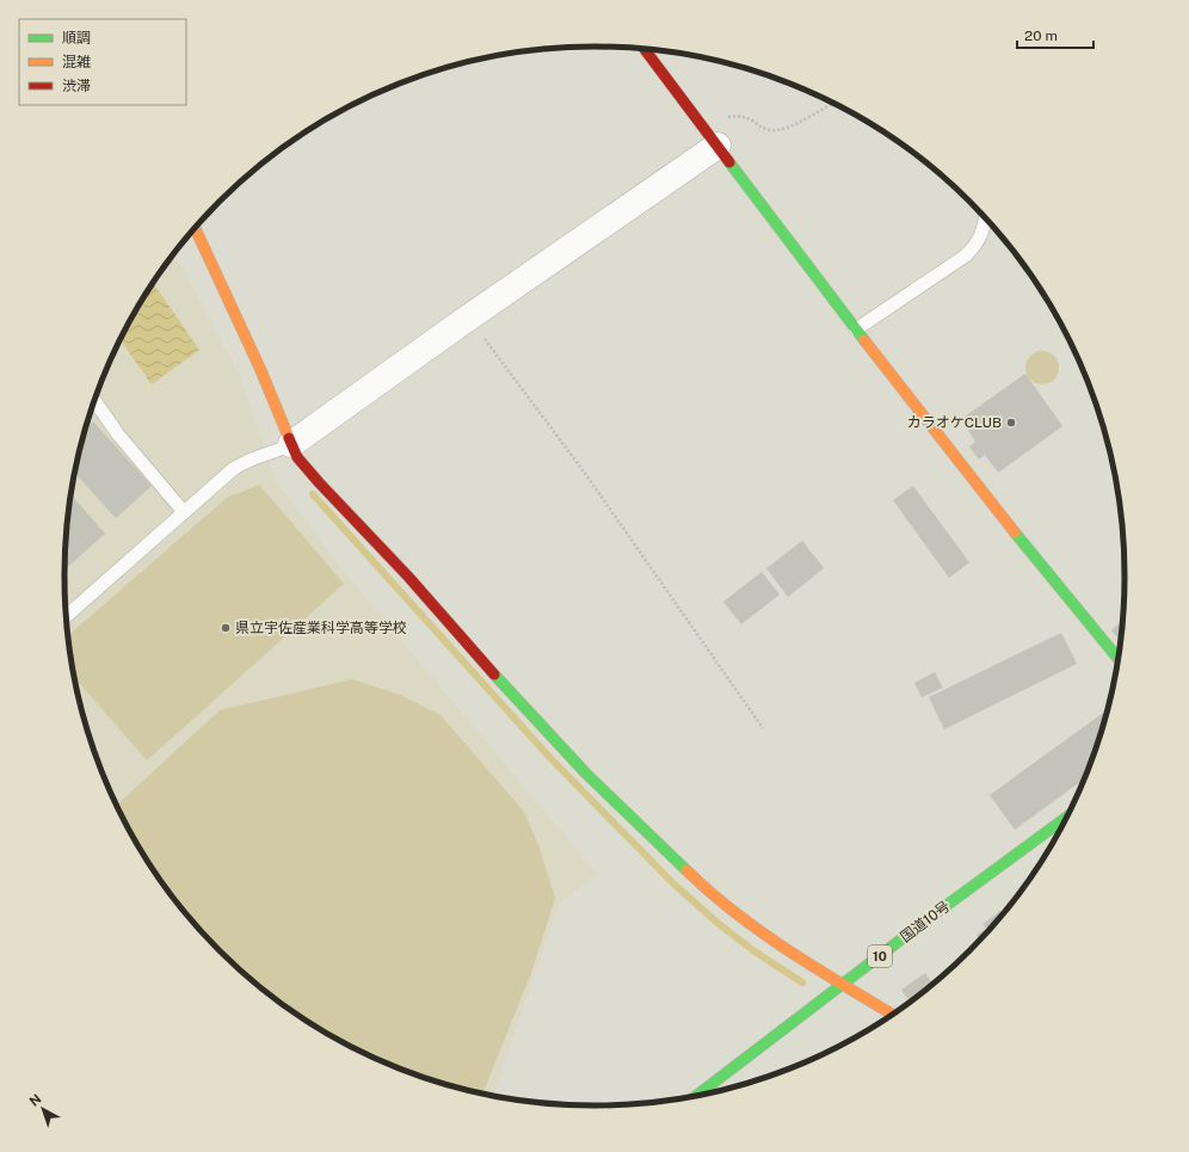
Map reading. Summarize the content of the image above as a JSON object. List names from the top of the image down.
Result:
{
  "streets": {
    "main road": ["国道10号", "10"]
  },
  "places": ["カラオケCLUB", "県立宇佐産業科学高等学校"],
  "legend": ["順調", "混雑", "渋滞"],
  "scale_bar": "20 m",
  "north": "top left"
}
